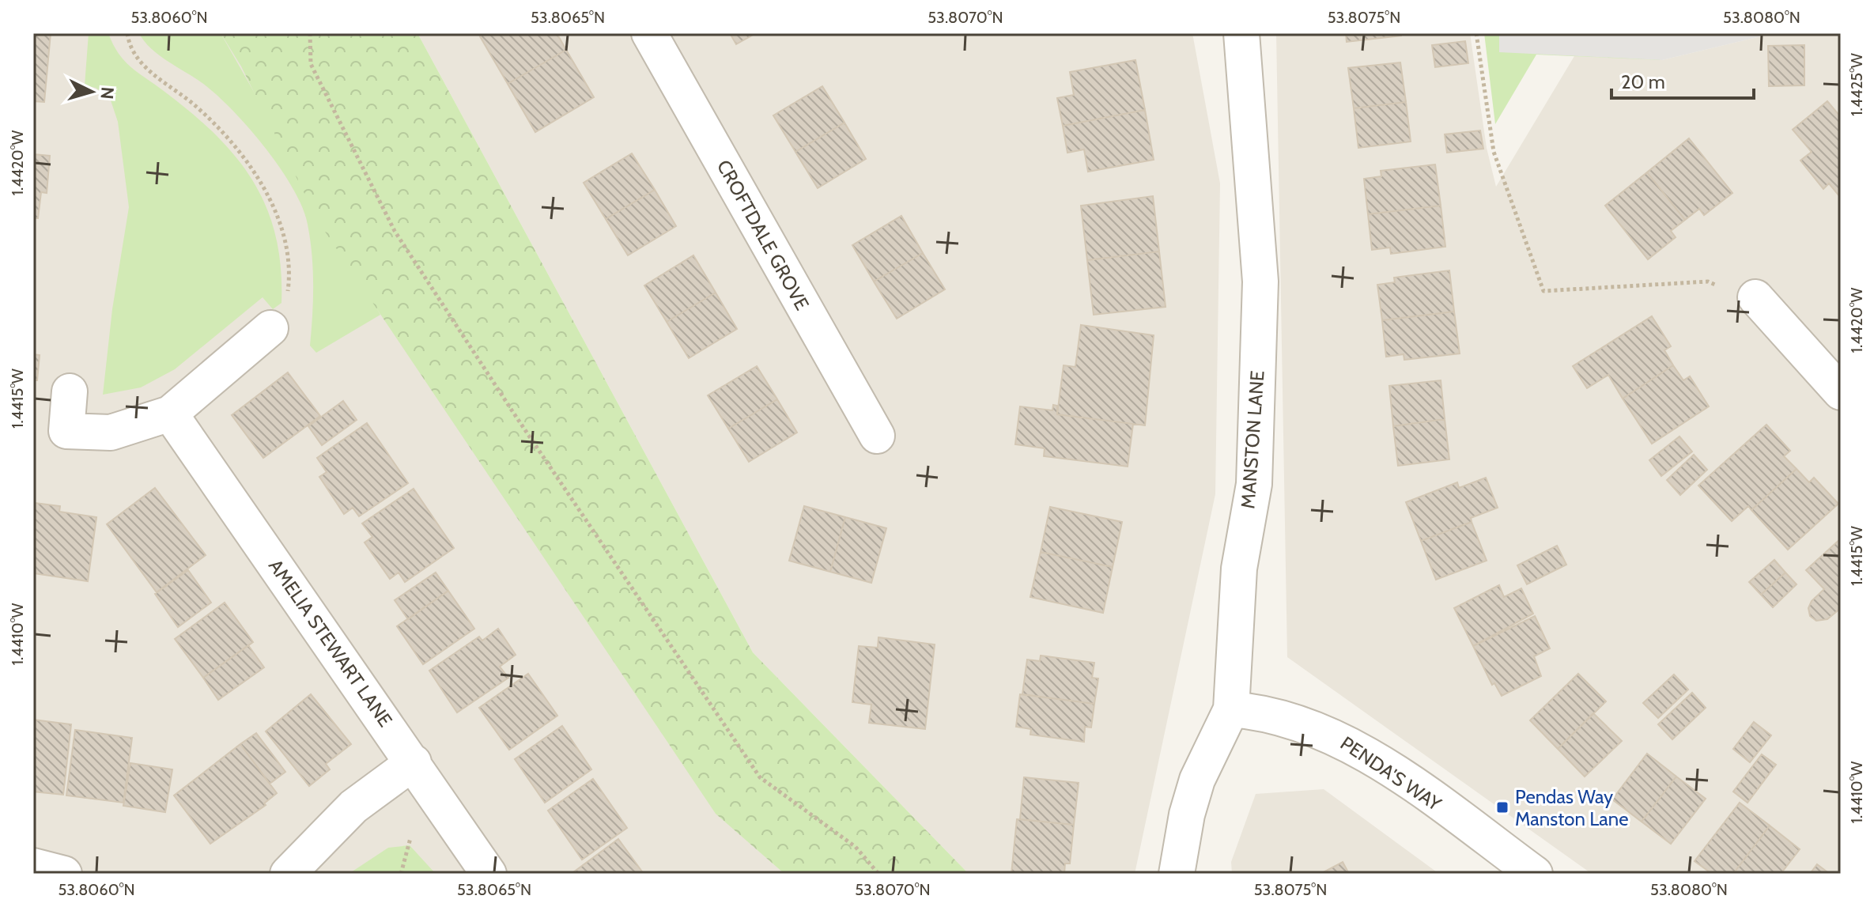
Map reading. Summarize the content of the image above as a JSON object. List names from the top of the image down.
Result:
{
  "streets": {
    "street": [
      "CROFTDALE GROVE",
      "MANSTON LANE",
      "AMELIA STEWART LANE",
      "PENDA'S WAY"
    ]
  },
  "crossings": [
    ["MANSTON LANE", "PENDA'S WAY"]
  ],
  "places": {
    "transit": ["Pendas Way Manston Lane"]
  },
  "scale_bar": "20 m",
  "north": "right",
  "coordinates": [
    "53.8060°N",
    "53.8065°N",
    "53.8070°N",
    "53.8075°N",
    "53.8080°N",
    "1.4425°W",
    "1.4420°W",
    "1.4415°W",
    "1.4410°W"
  ]
}
